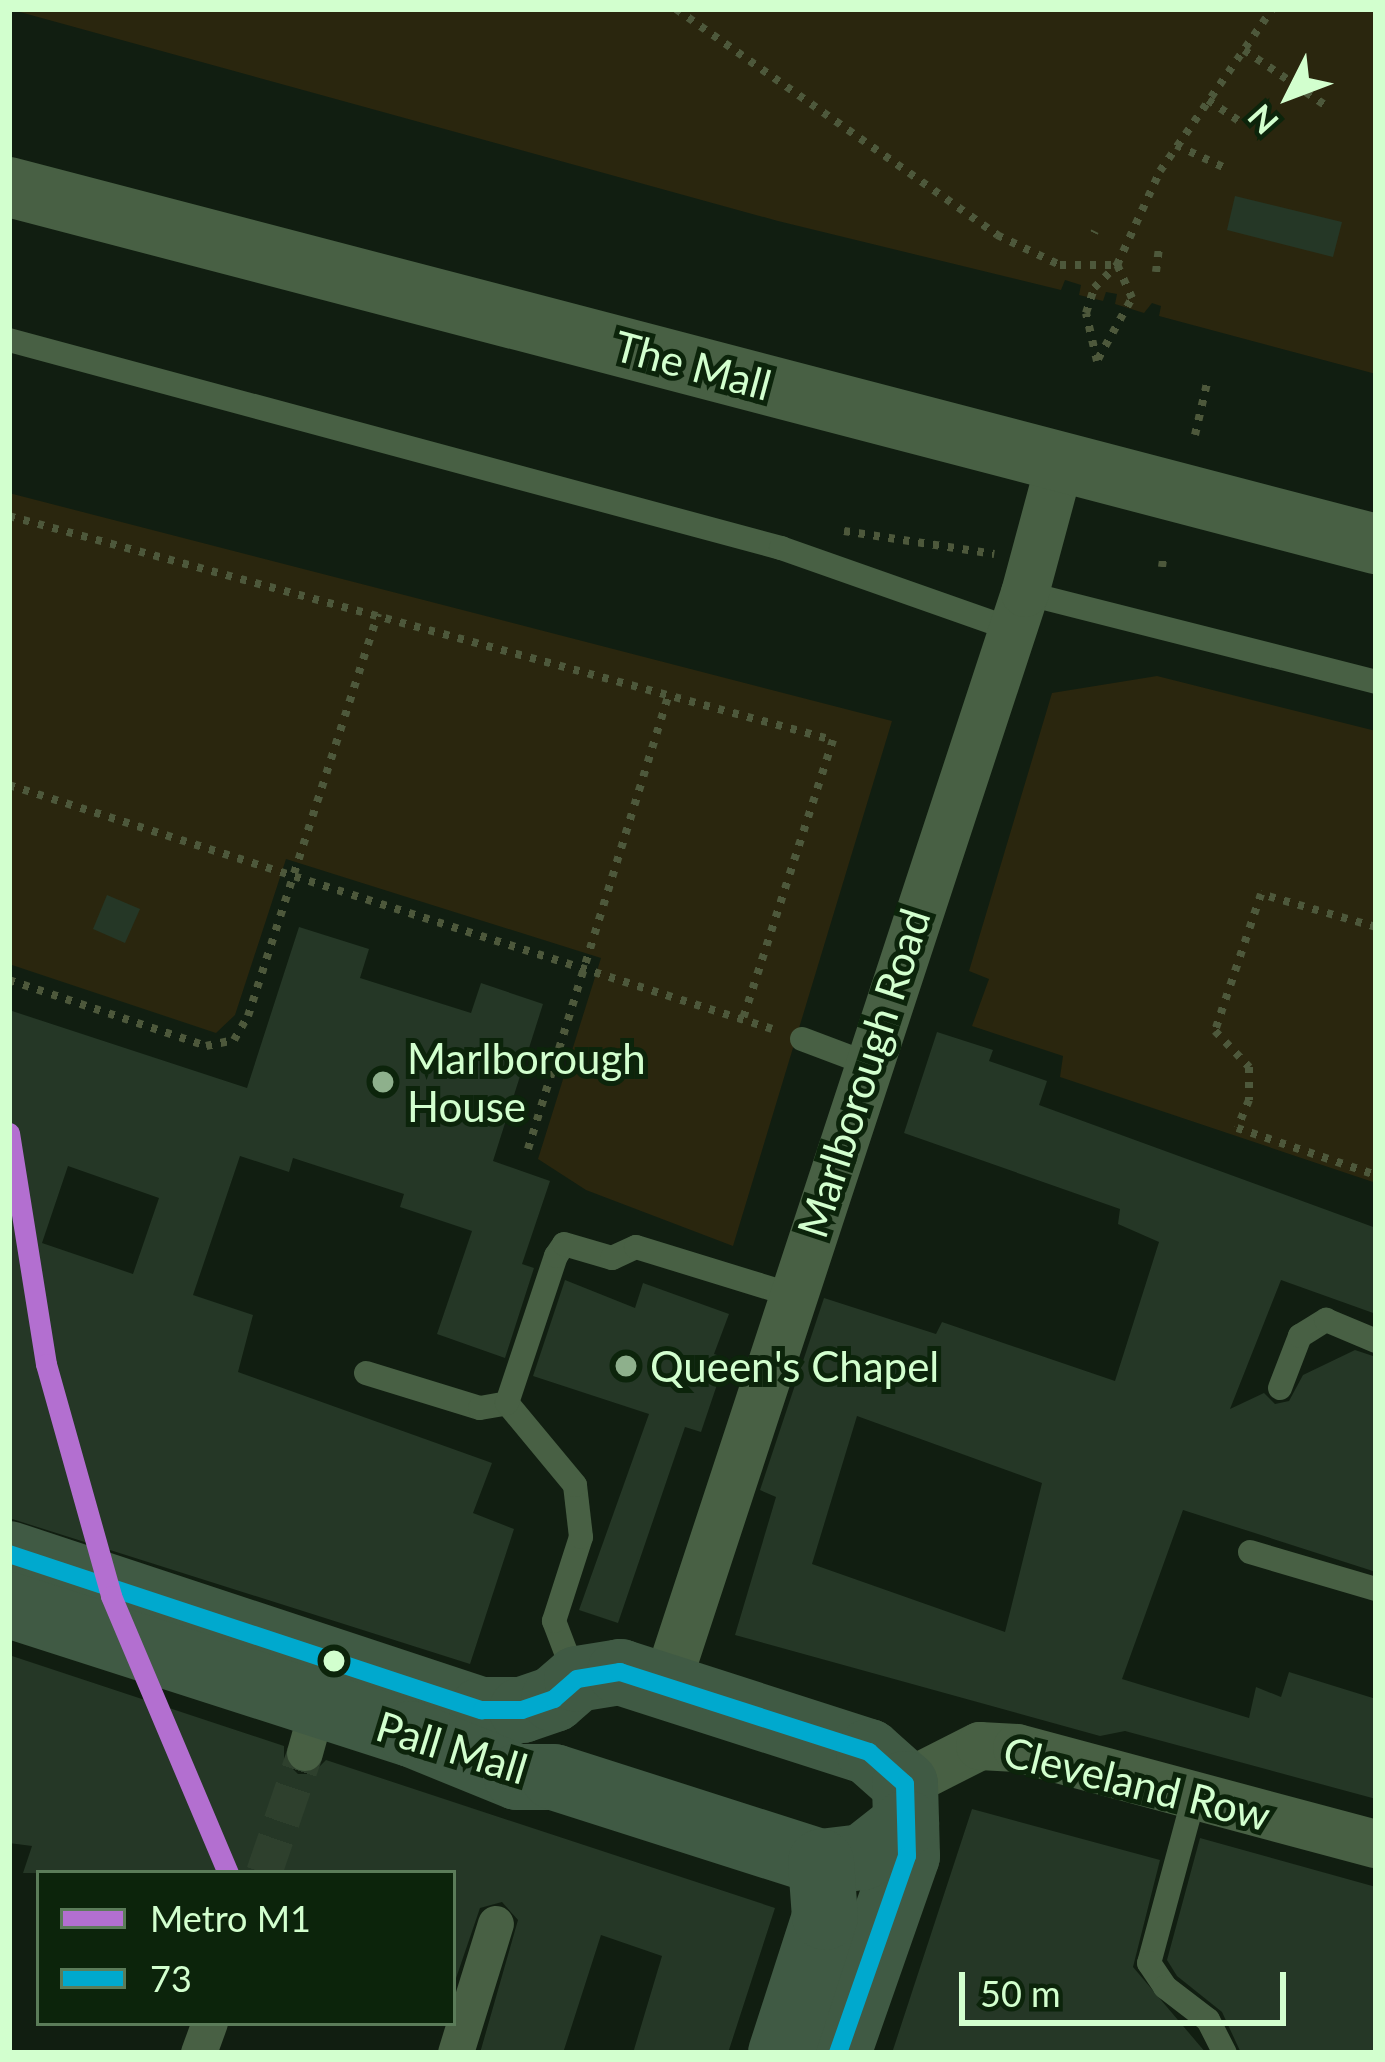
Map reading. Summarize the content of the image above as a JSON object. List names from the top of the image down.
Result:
{
  "streets": {
    "main road": ["Pall Mall"],
    "street": ["The Mall", "Marlborough Road", "Cleveland Row"]
  },
  "crossings": [
    ["The Mall", "Marlborough Road"],
    ["Marlborough Road", "Pall Mall"],
    ["Pall Mall", "Cleveland Row"]
  ],
  "places": ["Marlborough House", "Queen's Chapel"],
  "lines": ["metro line M1", "transit line 73"],
  "legend": ["Metro M1", "73"],
  "scale_bar": "50 m",
  "north": "bottom left"
}
